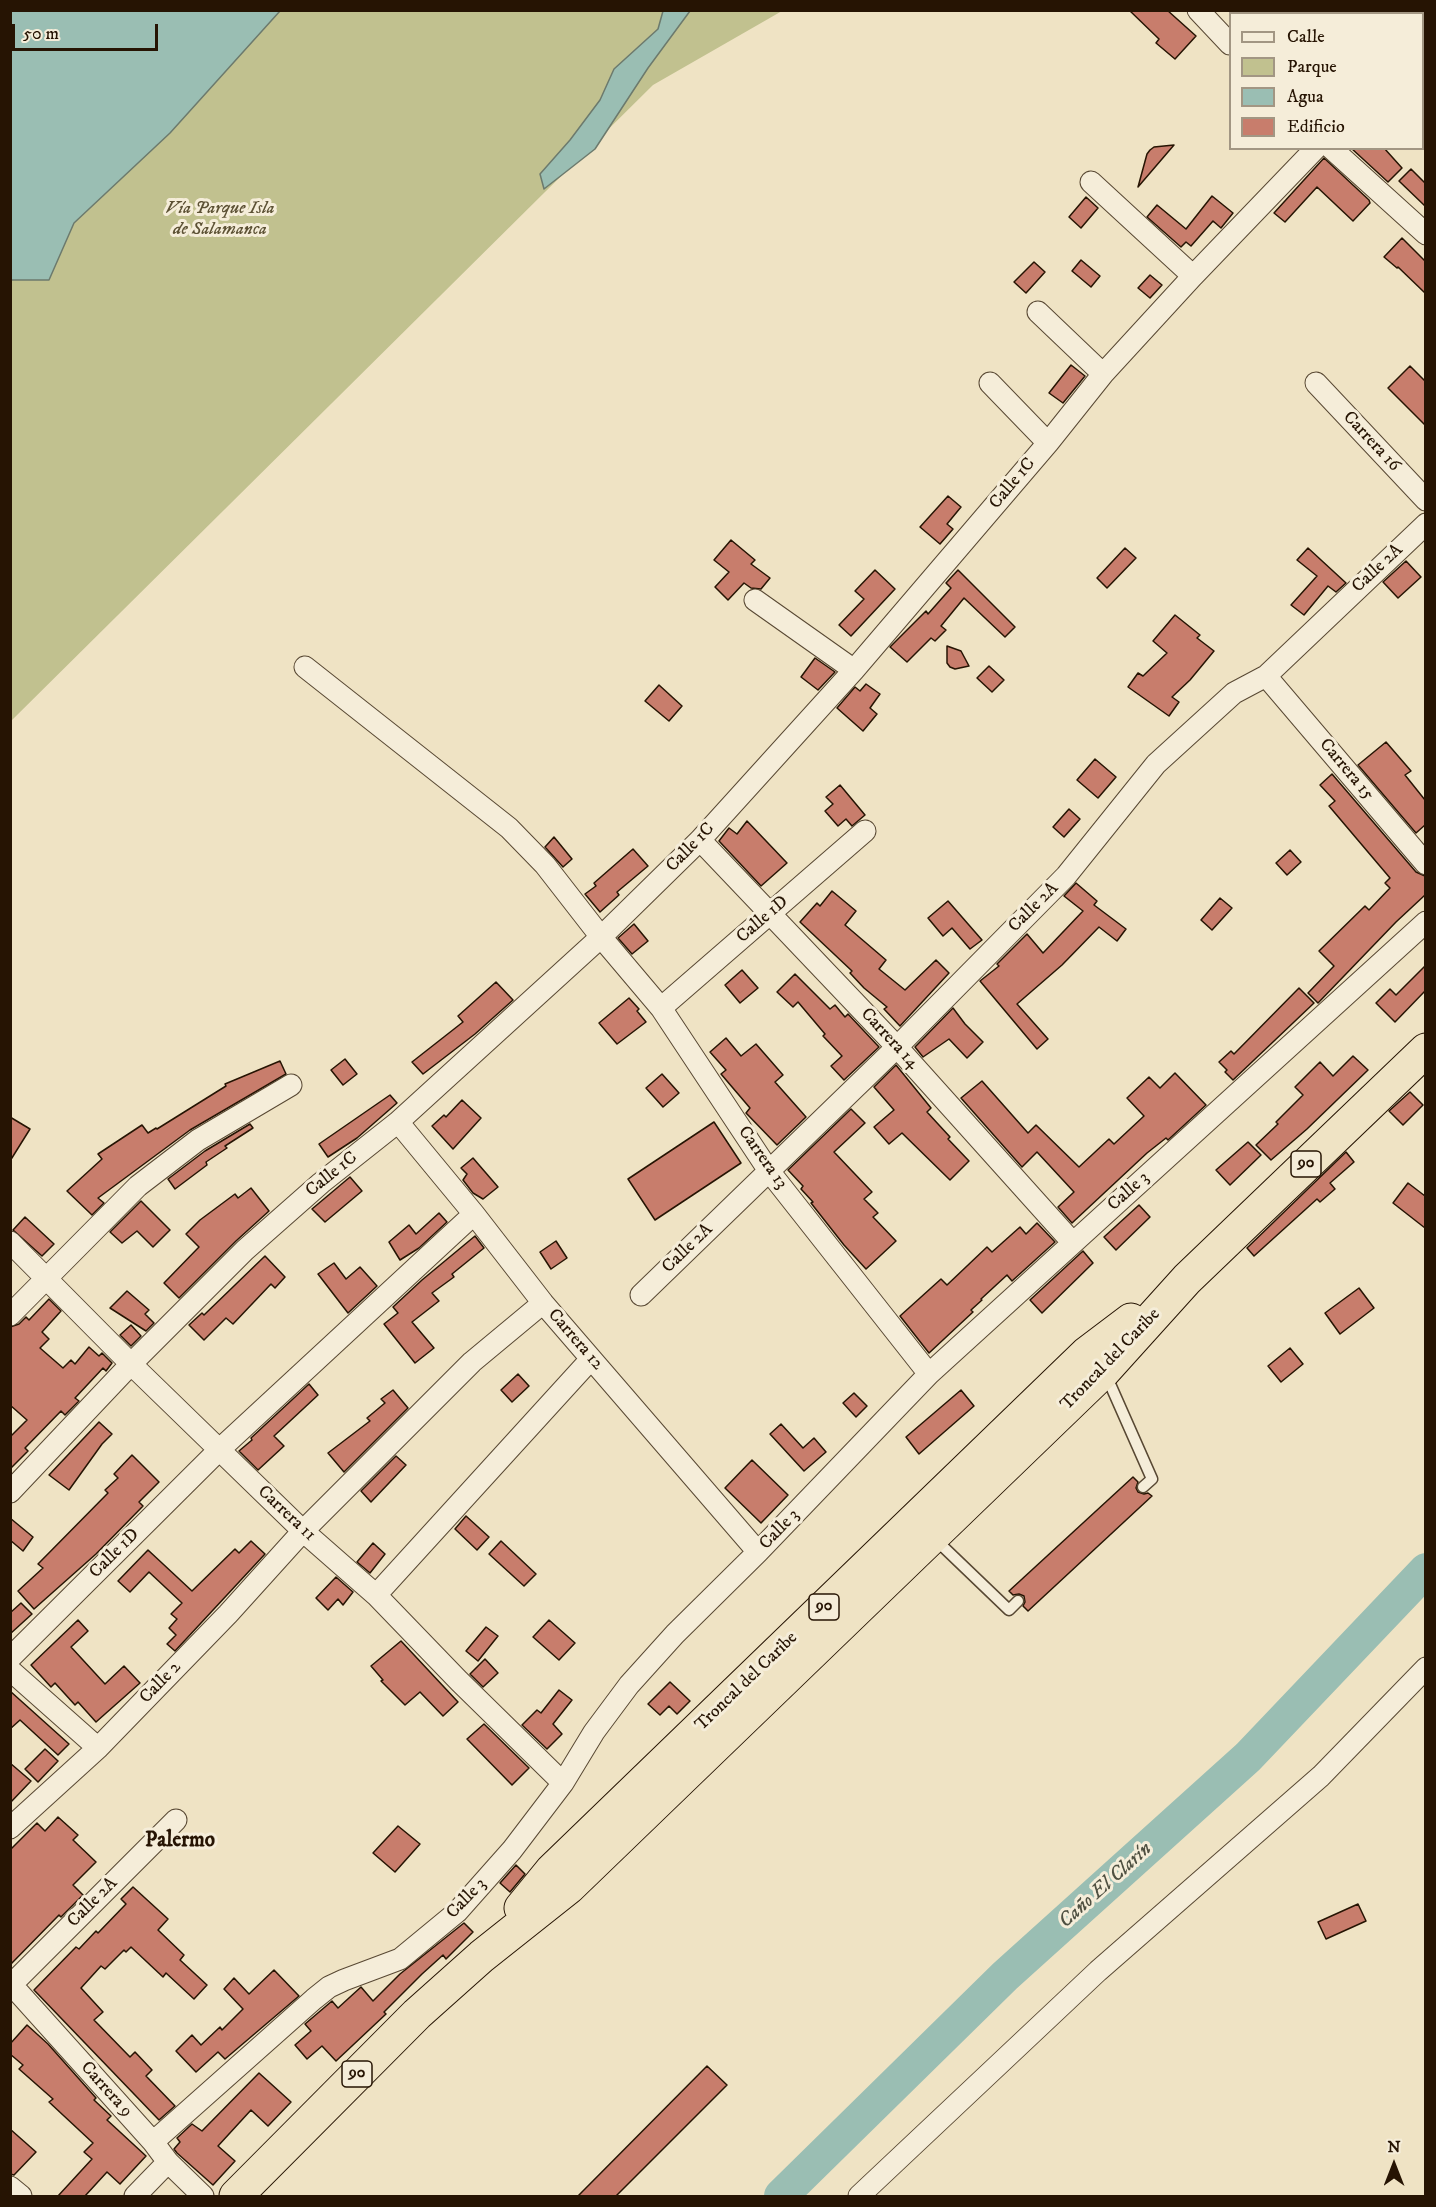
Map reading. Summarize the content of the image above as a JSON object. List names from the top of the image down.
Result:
{
  "streets": {
    "highway": ["90", "Troncal del Caribe"],
    "street": [
      "Carrera 16",
      "Calle 1C",
      "Calle 2A",
      "Carrera 15",
      "Calle 1D",
      "Carrera 14",
      "Carrera 13",
      "Calle 3",
      "Carrera 12",
      "Carrera 11",
      "Calle 2",
      "Carrera 9"
    ]
  },
  "crossings": [
    ["Calle 1C", "Carrera 14"],
    ["Calle 1C", "Carrera 13"],
    ["Calle 1C", "Carrera 12"],
    ["Calle 1C", "Carrera 11"],
    ["Calle 2A", "Carrera 15"],
    ["Calle 2A", "Carrera 14"],
    ["Calle 2A", "Carrera 13"],
    ["Calle 2A", "Carrera 9"],
    ["Calle 1D", "Carrera 14"],
    ["Calle 1D", "Carrera 13"],
    ["Calle 1D", "Carrera 12"],
    ["Calle 1D", "Carrera 11"],
    ["Carrera 14", "Calle 3"],
    ["Carrera 13", "Calle 3"],
    ["Calle 3", "Carrera 12"],
    ["Calle 3", "Carrera 11"],
    ["Calle 3", "Carrera 9"],
    ["Carrera 12", "Calle 2"],
    ["Carrera 11", "Calle 2"]
  ],
  "districts": ["Palermo"],
  "water": ["Caño El Clarín"],
  "parks": ["Vía Parque Isla de Salamanca"],
  "legend": [
    "Calle",
    "Parque",
    "Agua",
    "Edificio"
  ],
  "scale_bar": "50 m",
  "north": "top"
}
